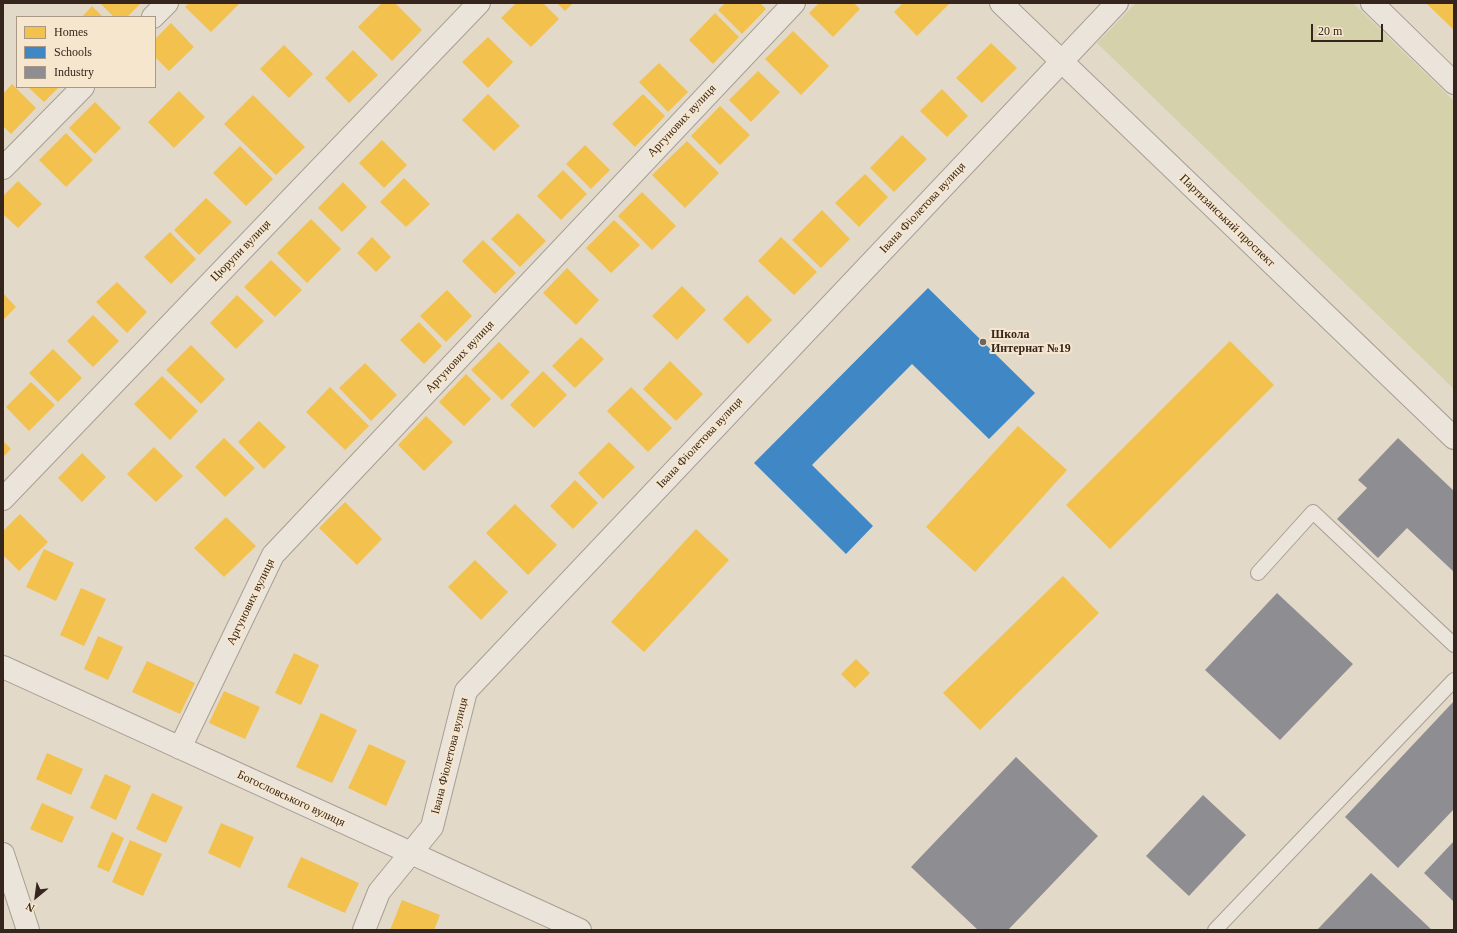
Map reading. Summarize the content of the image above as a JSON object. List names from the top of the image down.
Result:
{
  "streets": {
    "street": [
      "Аргунових вулиця",
      "Івана Фіолетова вулиця",
      "Партизанський проспект",
      "Цюрупи вулиця",
      "Богословського вулиця"
    ]
  },
  "crossings": [
    ["Аргунових вулиця", "Богословського вулиця"],
    ["Івана Фіолетова вулиця", "Партизанський проспект"],
    ["Івана Фіолетова вулиця", "Богословського вулиця"]
  ],
  "places": ["Школа Интернат №19"],
  "legend": ["Homes", "Schools", "Industry"],
  "scale_bar": "20 m",
  "north": "bottom left"
}
